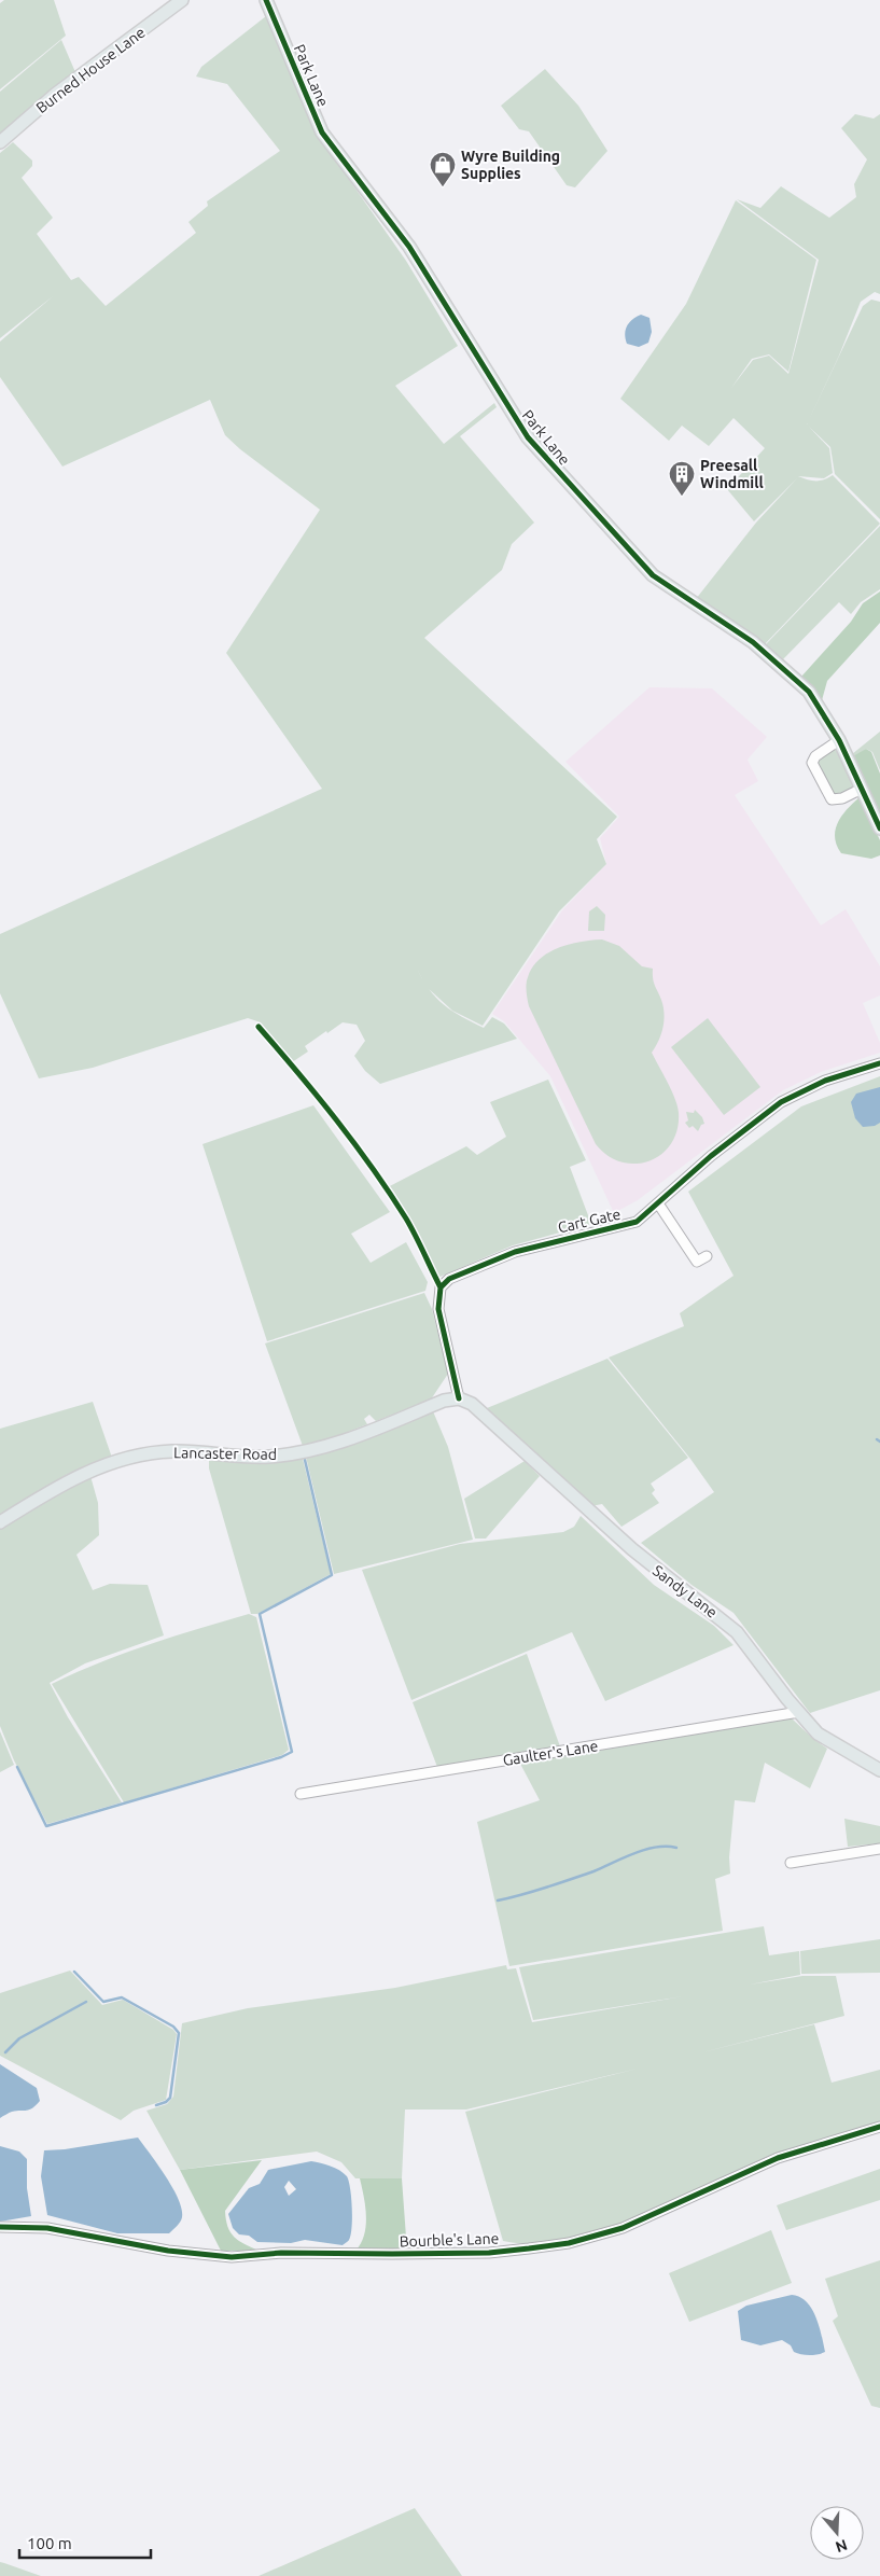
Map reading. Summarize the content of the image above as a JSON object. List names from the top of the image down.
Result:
{
  "streets": {
    "main road": [
      "Burned House Lane",
      "Park Lane",
      "Lancaster Road",
      "Sandy Lane"
    ],
    "street": ["Cart Gate", "Gaulter's Lane", "Bourble's Lane"]
  },
  "crossings": [
    ["Cart Gate", "Lancaster Road"],
    ["Cart Gate", "Sandy Lane"],
    ["Lancaster Road", "Sandy Lane"],
    ["Sandy Lane", "Gaulter's Lane"]
  ],
  "places": {
    "shop": ["Wyre Building Supplies"],
    "building": ["Preesall Windmill"]
  },
  "scale_bar": "100 m",
  "north": "bottom"
}
